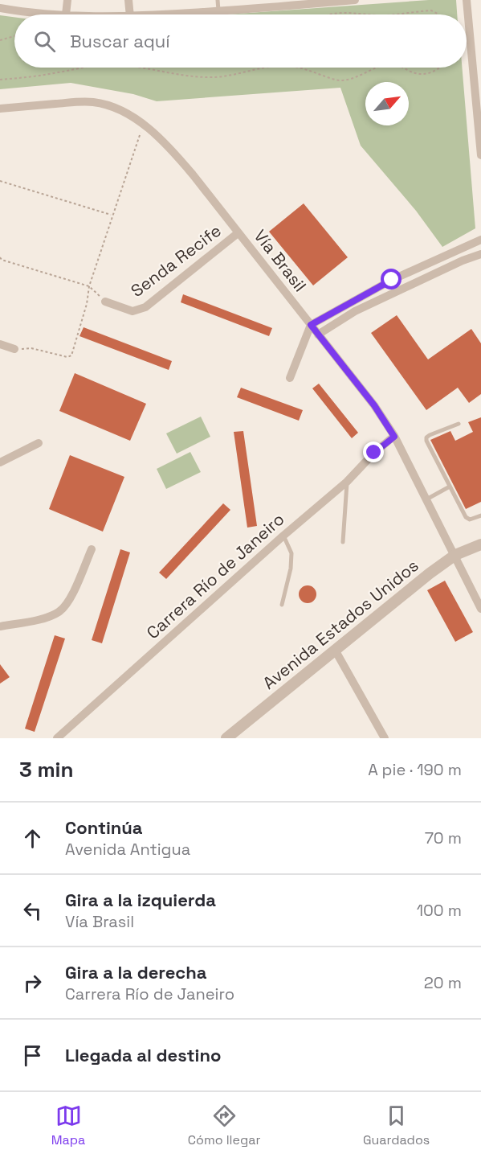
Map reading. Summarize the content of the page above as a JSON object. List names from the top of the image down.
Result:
{
  "streets": {
    "street": [
      "Senda Recife",
      "Vía Brasil",
      "Carrera Río de Janeiro",
      "Avenida Estados Unidos"
    ]
  },
  "crossings": [
    ["Senda Recife", "Vía Brasil"],
    ["Vía Brasil", "Carrera Río de Janeiro"],
    ["Vía Brasil", "Avenida Estados Unidos"]
  ],
  "north": "top right",
  "page": {
    "search": "Buscar aquí",
    "heading": ["3 min", "A pie · 190 m"],
    "list": [
      ["Continúa", "Avenida Antigua", "70 m"],
      ["Gira a la izquierda", "Vía Brasil", "100 m"],
      ["Gira a la derecha", "Carrera Río de Janeiro", "20 m"],
      "Llegada al destino"
    ],
    "nav": ["Mapa", "Cómo llegar", "Guardados"]
  }
}
